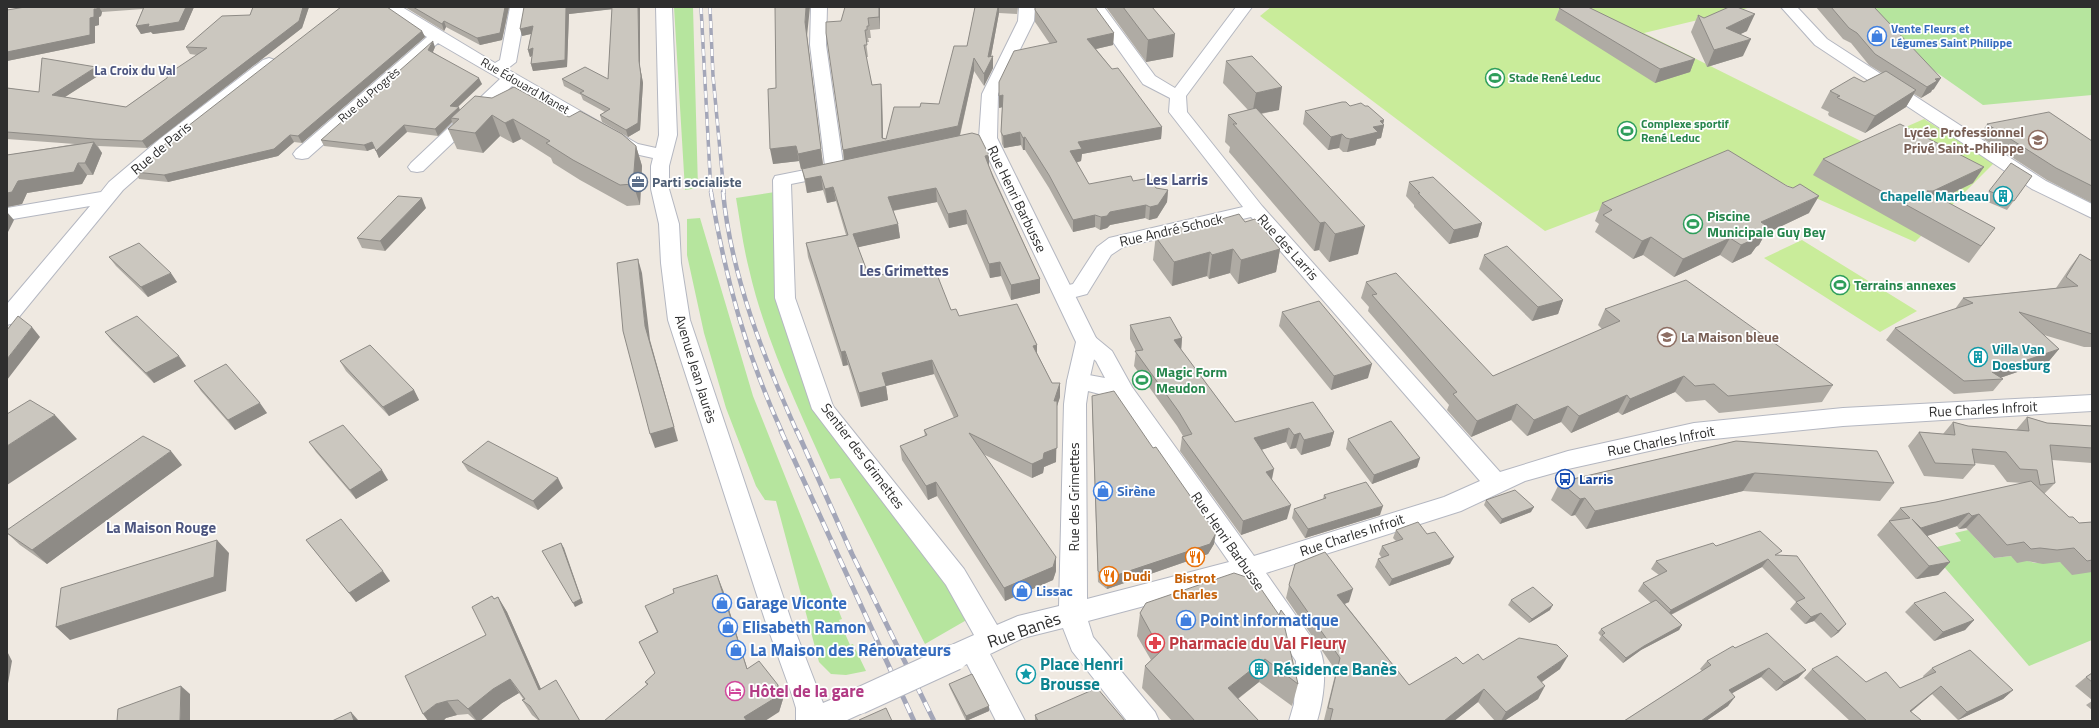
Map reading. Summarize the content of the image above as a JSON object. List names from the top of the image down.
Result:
{
  "streets": {
    "street": [
      "Rue Édouard Manet",
      "Rue du Progrès",
      "Rue de Paris",
      "Rue Henri Barbusse",
      "Rue André Schock",
      "Rue des Larris",
      "Avenue Jean Jaurès",
      "Rue Charles Infroit",
      "Sentier des Grimettes",
      "Rue des Grimettes",
      "Rue Banès"
    ]
  },
  "crossings": [
    ["Rue Édouard Manet", "Rue du Progrès"],
    ["Rue Édouard Manet", "Avenue Jean Jaurès"],
    ["Rue Henri Barbusse", "Rue André Schock"],
    ["Rue Henri Barbusse", "Rue Charles Infroit"],
    ["Rue Henri Barbusse", "Rue Banès"],
    ["Rue André Schock", "Rue des Larris"],
    ["Rue des Larris", "Rue Charles Infroit"],
    ["Avenue Jean Jaurès", "Rue Banès"],
    ["Rue Charles Infroit", "Rue Banès"],
    ["Sentier des Grimettes", "Rue Banès"],
    ["Rue des Grimettes", "Rue Banès"]
  ],
  "districts": [
    "La Croix du Val",
    "Les Larris",
    "Les Grimettes",
    "La Maison Rouge"
  ],
  "places": {
    "shop": [
      "Vente Fleurs et Légumes Saint Philippe",
      "Sirène",
      "Lissac",
      "Garage Viconte",
      "Point informatique",
      "Elisabeth Ramon",
      "La Maison des Rénovateurs"
    ],
    "sports": [
      "Stade René Leduc",
      "Complexe sportif René Leduc",
      "Piscine Municipale Guy Bey",
      "Terrains annexes",
      "Magic Form Meudon"
    ],
    "school or university": ["Lycée Professionnel Privé Saint-Philippe", "La Maison bleue"],
    "office": ["Parti socialiste"],
    "building": ["Chapelle Marbeau", "Villa Van Doesburg", "Résidence Banès"],
    "bus stop": ["Larris"],
    "restaurant": ["Bistrot Charles", "Dudi"],
    "pharmacy": ["Pharmacie du Val Fleury"],
    "place": ["Place Henri Brousse"],
    "hotel": ["Hôtel de la gare"]
  }
}
